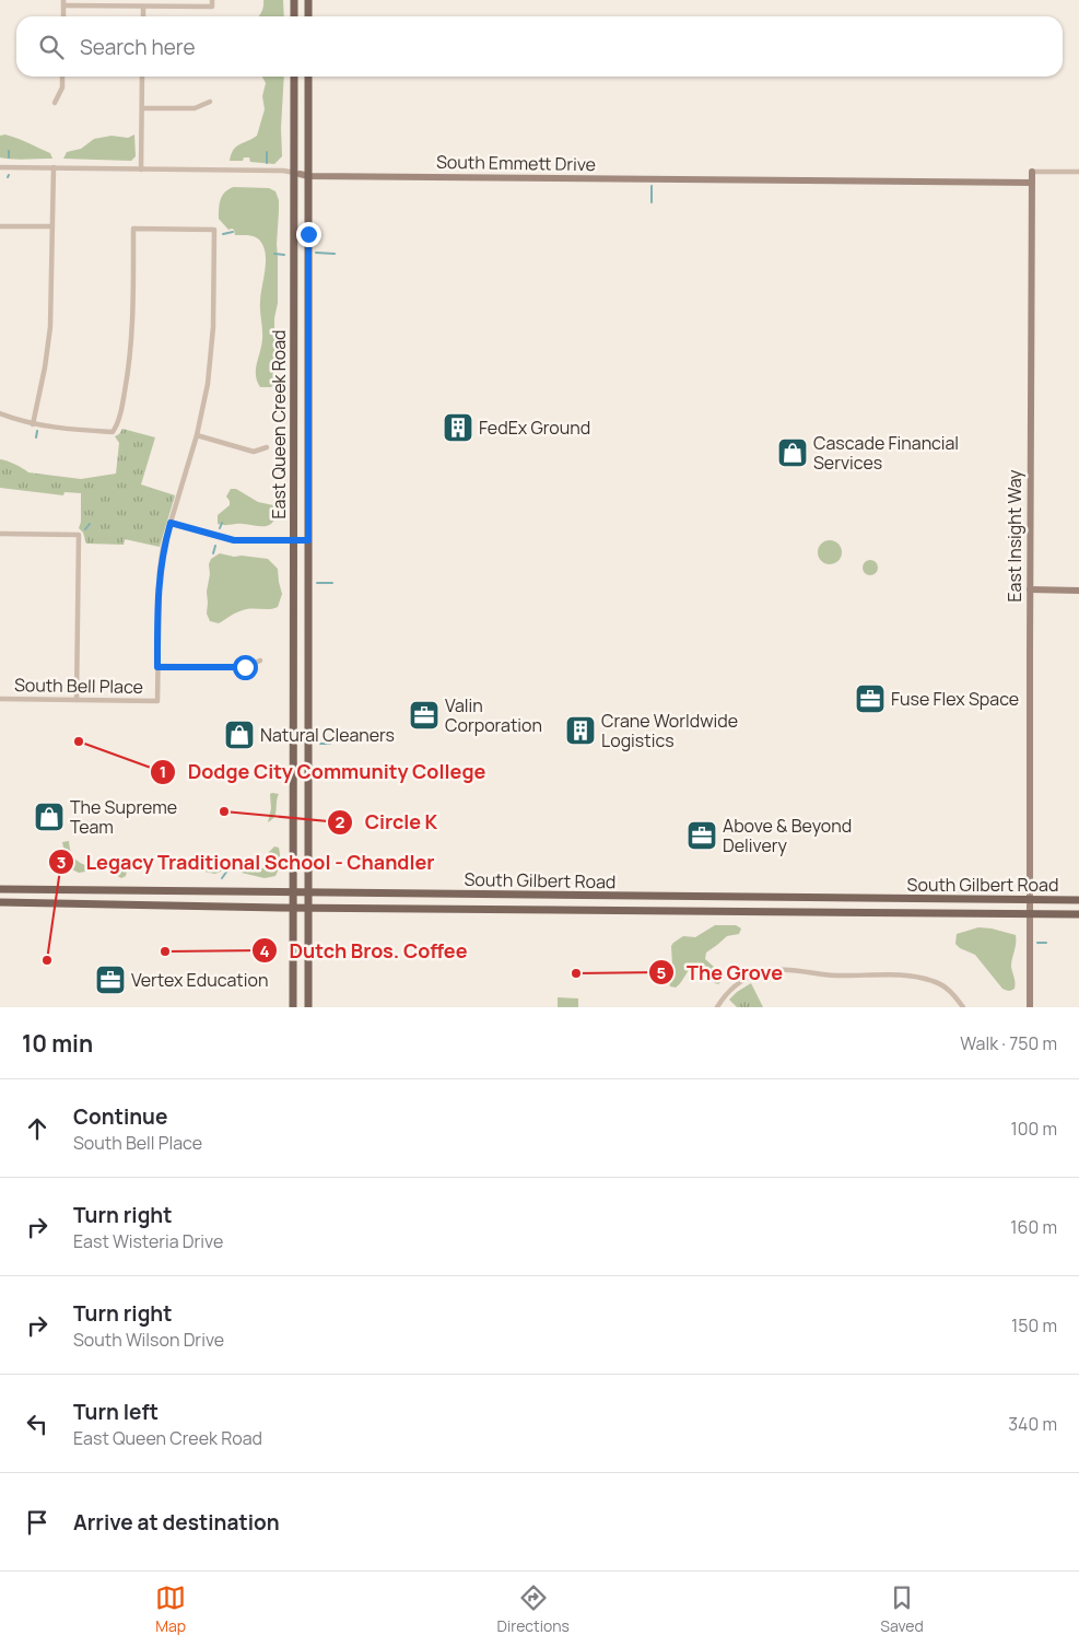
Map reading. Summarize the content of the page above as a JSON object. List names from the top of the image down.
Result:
{
  "streets": {
    "main road": ["East Queen Creek Road", "South Gilbert Road"],
    "street": ["South Emmett Drive", "East Insight Way", "South Bell Place"]
  },
  "crossings": [
    ["South Emmett Drive", "East Queen Creek Road"],
    ["South Emmett Drive", "East Insight Way"],
    ["East Queen Creek Road", "South Gilbert Road"],
    ["East Insight Way", "South Gilbert Road"]
  ],
  "places": {
    "building": ["FedEx Ground", "Crane Worldwide Logistics"],
    "shop": ["Cascade Financial Services", "Natural Cleaners", "The Supreme Team"],
    "office": [
      "Fuse Flex Space",
      "Valin Corporation",
      "Above & Beyond Delivery",
      "Vertex Education"
    ],
    "other": [
      "Dodge City Community College",
      "Circle K",
      "Dutch Bros. Coffee",
      "Legacy Traditional School - Chandler",
      "The Grove"
    ]
  },
  "page": {
    "search": "Search here",
    "heading": ["10 min", "Walk · 750 m"],
    "list": [
      ["Continue", "South Bell Place", "100 m"],
      ["Turn right", "East Wisteria Drive", "160 m"],
      ["Turn right", "South Wilson Drive", "150 m"],
      ["Turn left", "East Queen Creek Road", "340 m"],
      "Arrive at destination"
    ],
    "nav": ["Map", "Directions", "Saved"]
  }
}
